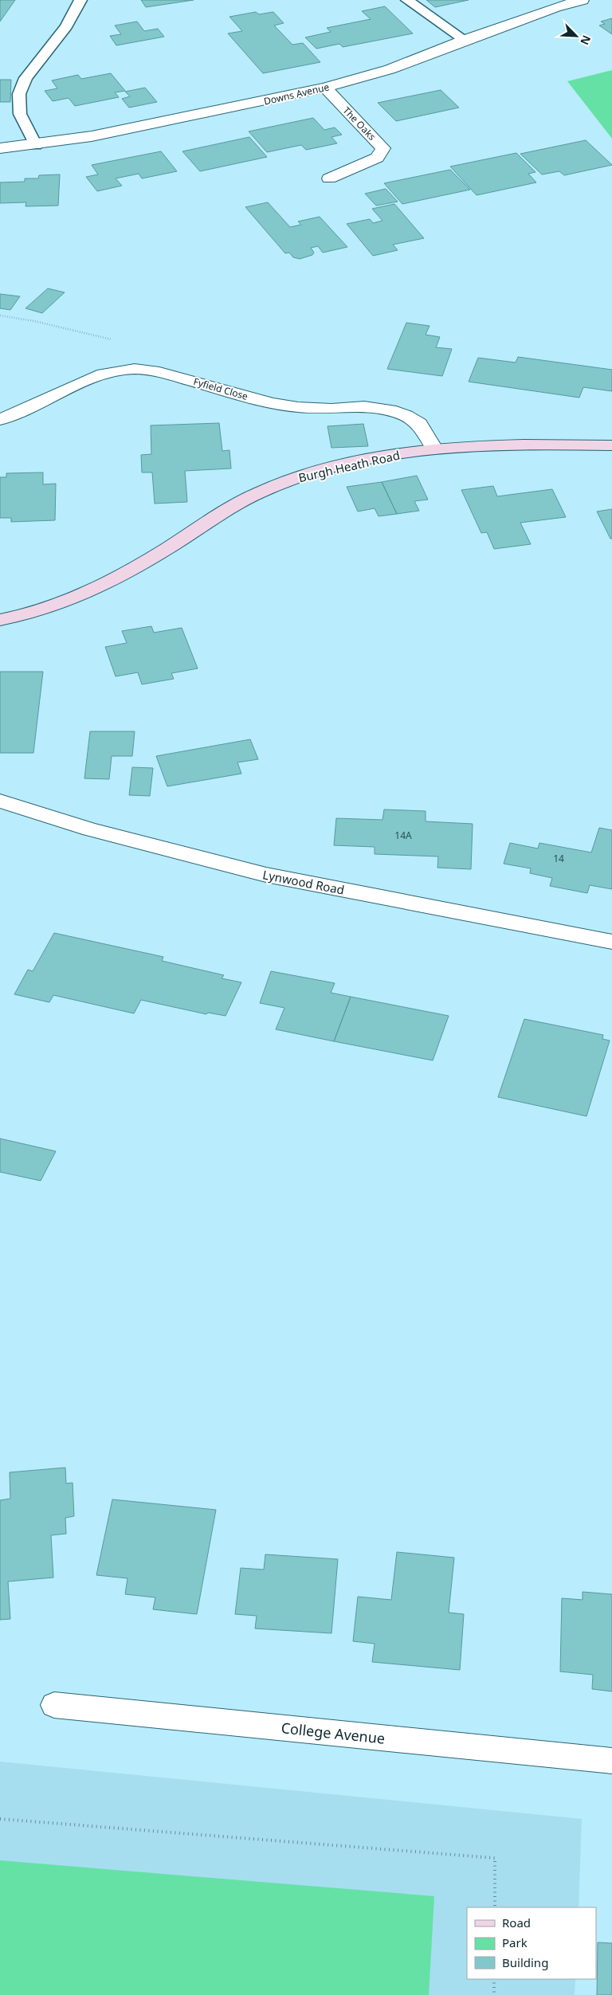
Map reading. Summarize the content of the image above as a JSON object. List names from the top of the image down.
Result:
{
  "streets": {
    "main road": ["Burgh Heath Road"],
    "street": [
      "Downs Avenue",
      "The Oaks",
      "Fyfield Close",
      "Lynwood Road",
      "College Avenue"
    ]
  },
  "crossings": [
    ["Downs Avenue", "The Oaks"],
    ["Fyfield Close", "Burgh Heath Road"]
  ],
  "house_numbers": ["14A", "14"],
  "legend": ["Road", "Park", "Building"],
  "north": "bottom right"
}
